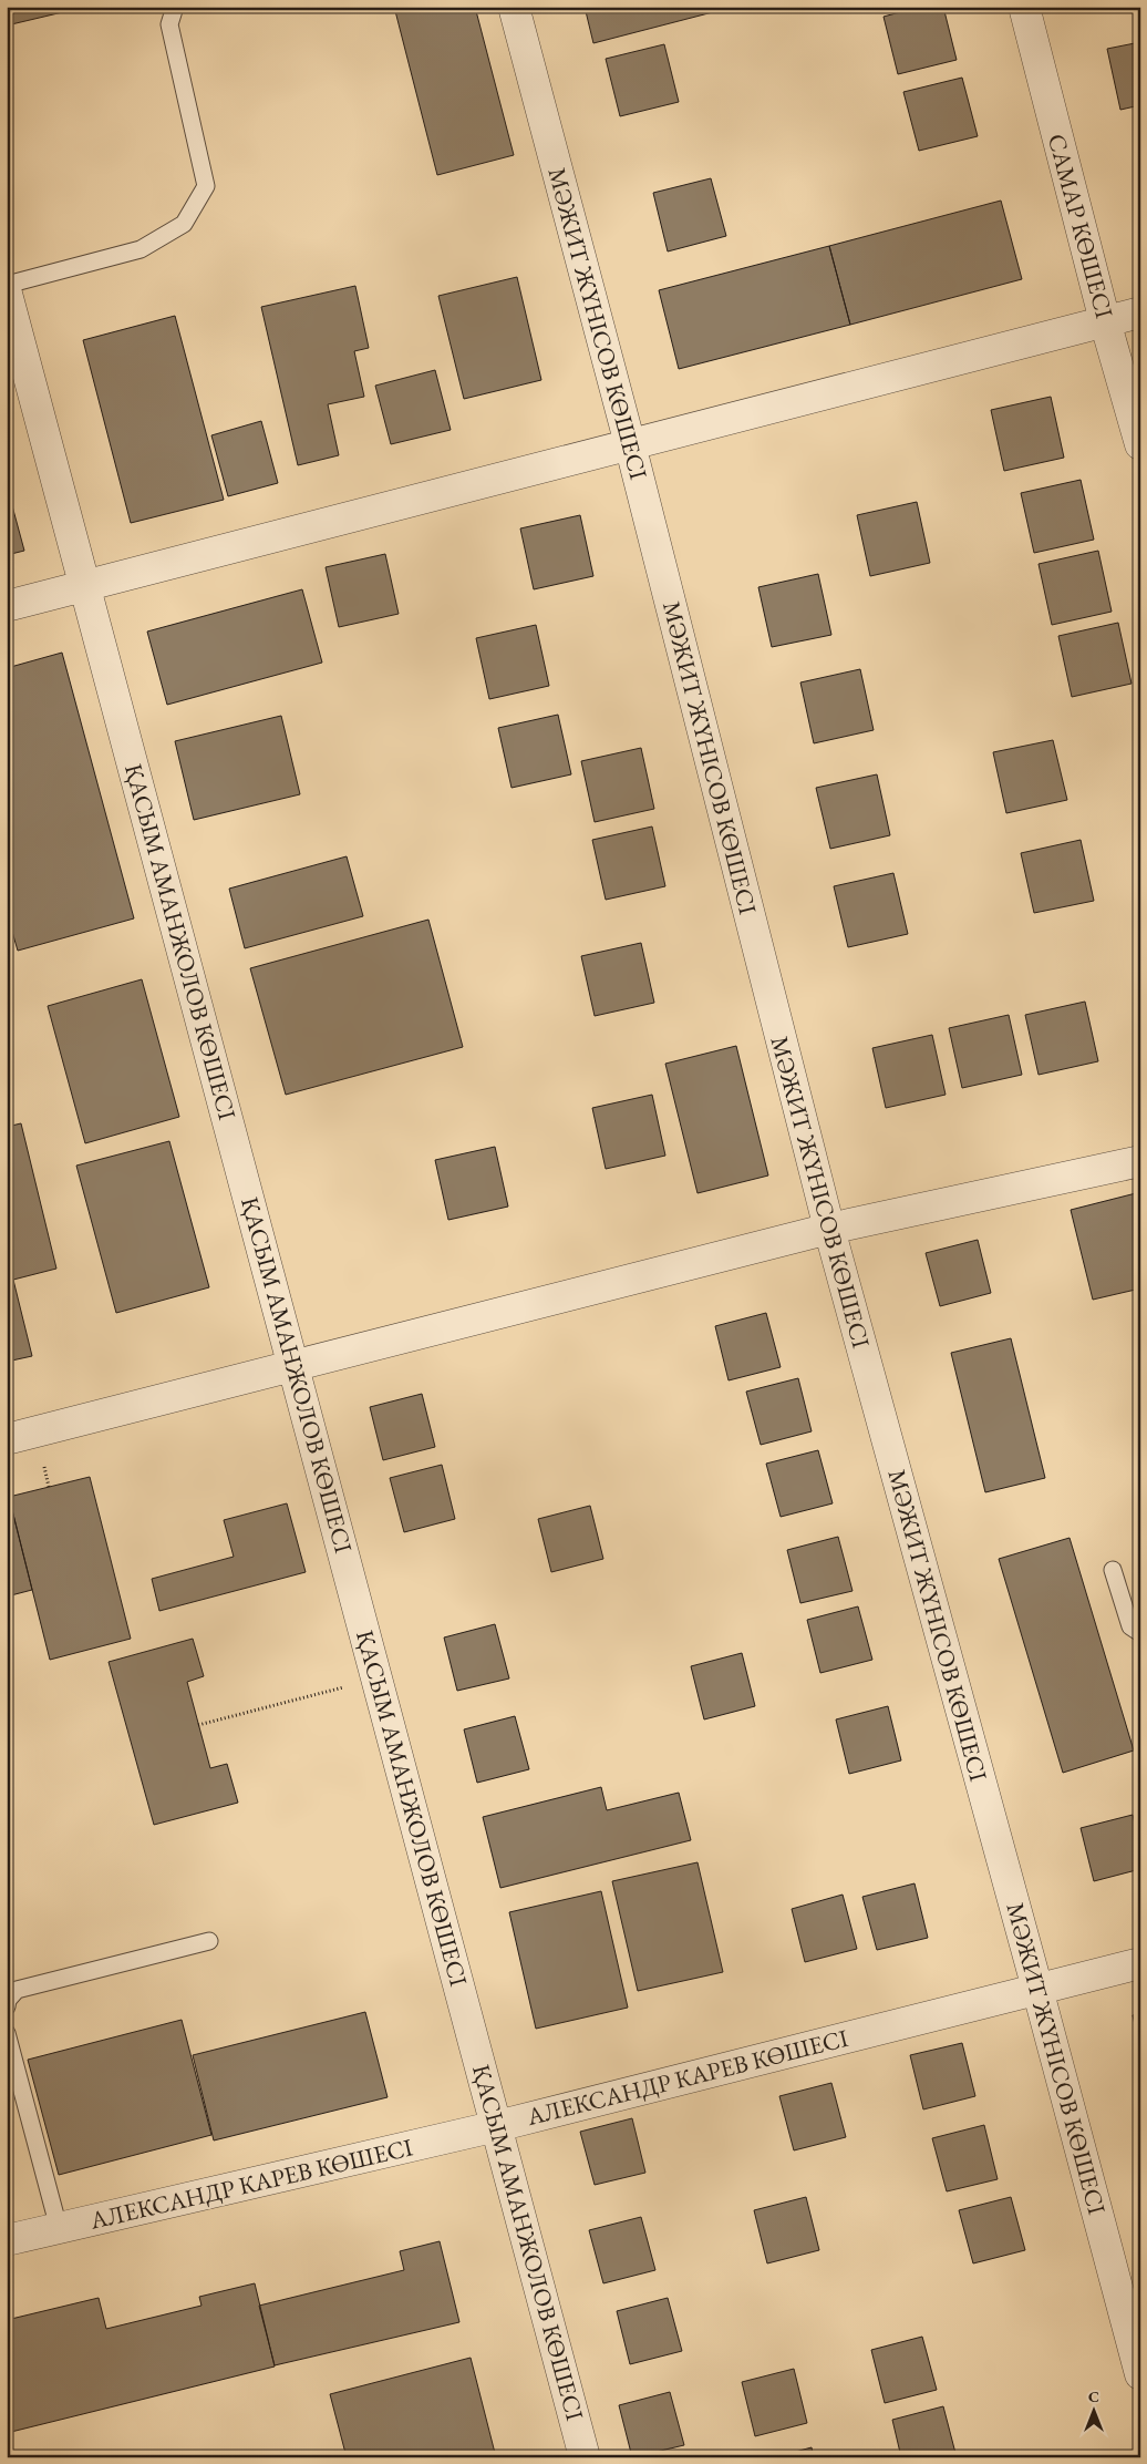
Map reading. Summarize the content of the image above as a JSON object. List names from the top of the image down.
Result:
{
  "streets": {
    "street": [
      "САМАР КӨШЕСІ",
      "МӘЖИТ ЖҮНІСОВ КӨШЕСІ",
      "ҚАСЫМ АМАНЖОЛОВ КӨШЕСІ",
      "АЛЕКСАНДР КАРЕВ КӨШЕСІ"
    ]
  },
  "crossings": [
    ["МӘЖИТ ЖҮНІСОВ КӨШЕСІ", "АЛЕКСАНДР КАРЕВ КӨШЕСІ"],
    ["ҚАСЫМ АМАНЖОЛОВ КӨШЕСІ", "АЛЕКСАНДР КАРЕВ КӨШЕСІ"]
  ],
  "north": "top"
}
